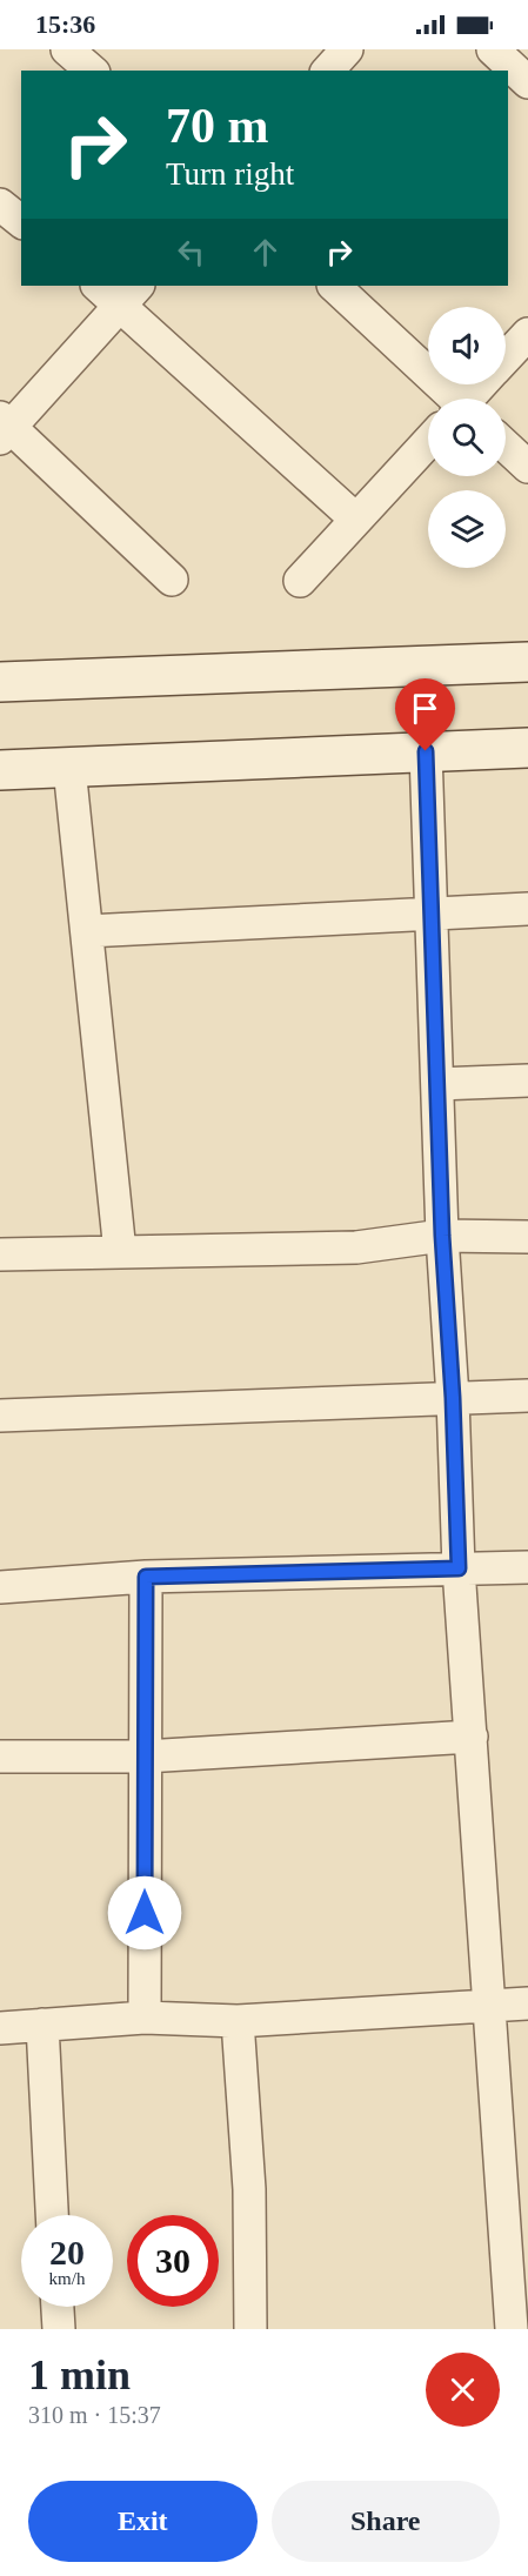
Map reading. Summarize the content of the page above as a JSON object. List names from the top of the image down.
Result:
{
  "page": {
    "status": "15:36",
    "turn": ["70 m", "Turn right"],
    "speed": "20 km/h",
    "limit": "30",
    "heading": ["1 min", "310 m · 15:37"],
    "buttons": ["Exit", "Share"]
  }
}
